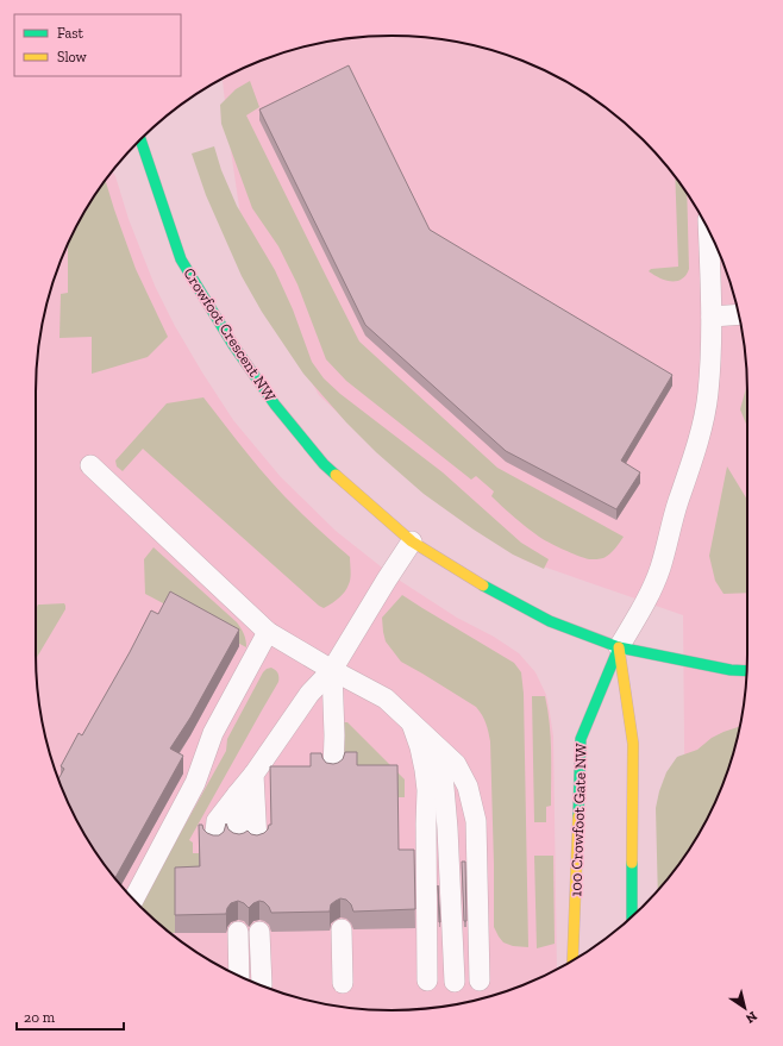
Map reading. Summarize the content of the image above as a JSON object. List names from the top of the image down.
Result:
{
  "streets": {
    "street": ["Crowfoot Crescent NW", "100 Crowfoot Gate NW"]
  },
  "crossings": [
    ["Crowfoot Crescent NW", "100 Crowfoot Gate NW"]
  ],
  "legend": ["Fast", "Slow"],
  "scale_bar": "20 m",
  "north": "bottom right"
}
